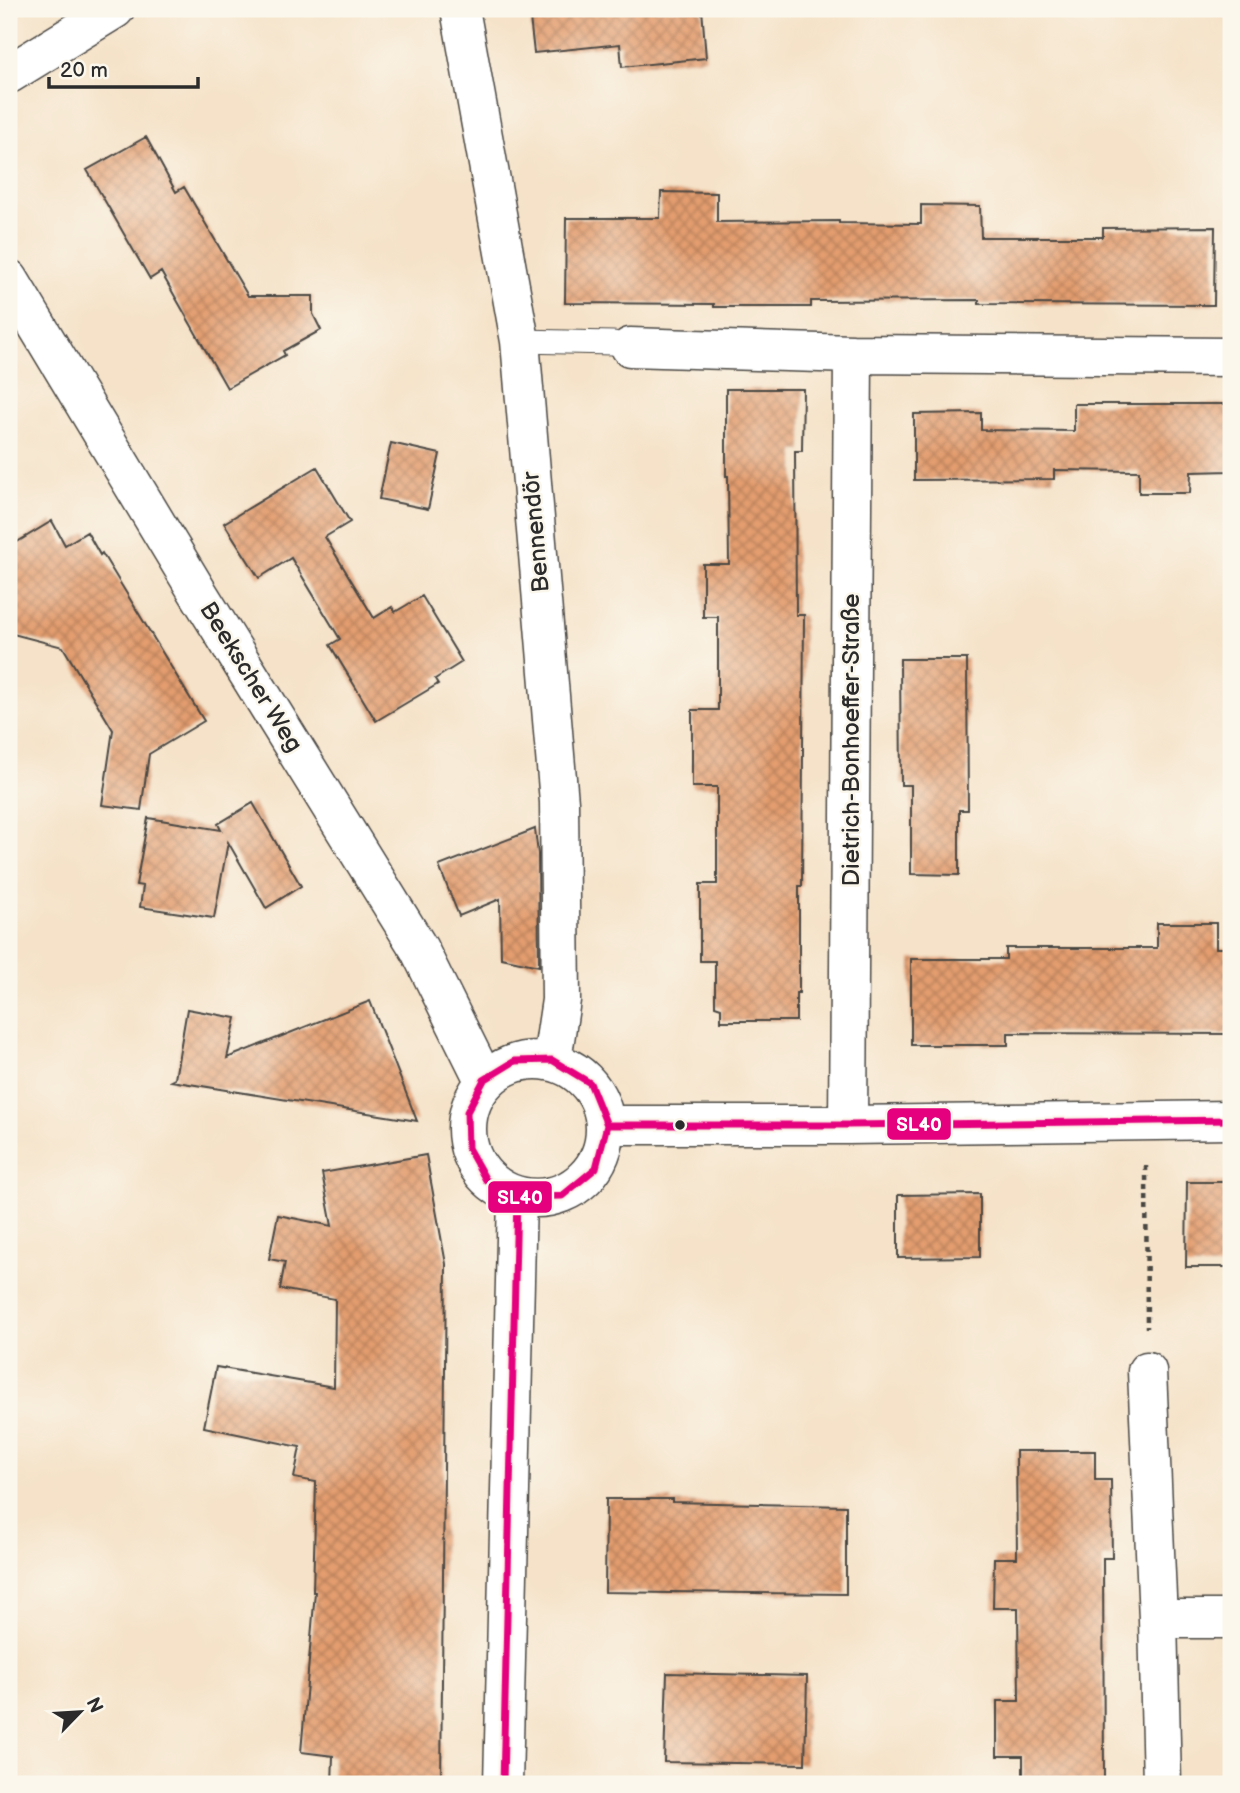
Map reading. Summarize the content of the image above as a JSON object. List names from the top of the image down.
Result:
{
  "streets": {
    "street": ["Bennendör", "Beekscher Weg", "Dietrich-Bonhoeffer-Straße"]
  },
  "crossings": [
    ["Bennendör", "Beekscher Weg"]
  ],
  "lines": ["transit line SL40"],
  "scale_bar": "20 m",
  "north": "top right"
}
